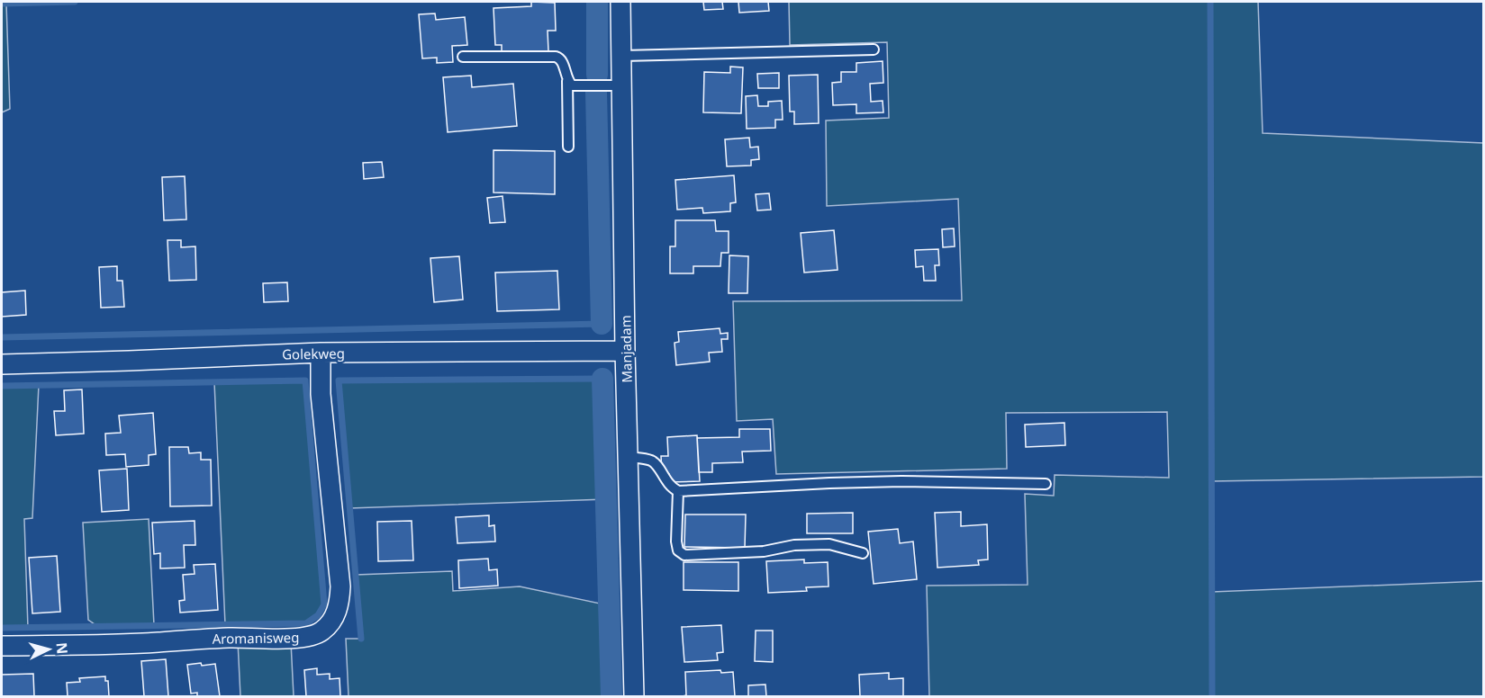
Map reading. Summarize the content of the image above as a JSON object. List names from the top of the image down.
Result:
{
  "streets": {
    "street": ["Manjadam", "Golekweg", "Aromanisweg"]
  },
  "crossings": [
    ["Manjadam", "Golekweg"],
    ["Golekweg", "Aromanisweg"]
  ],
  "north": "right"
}
